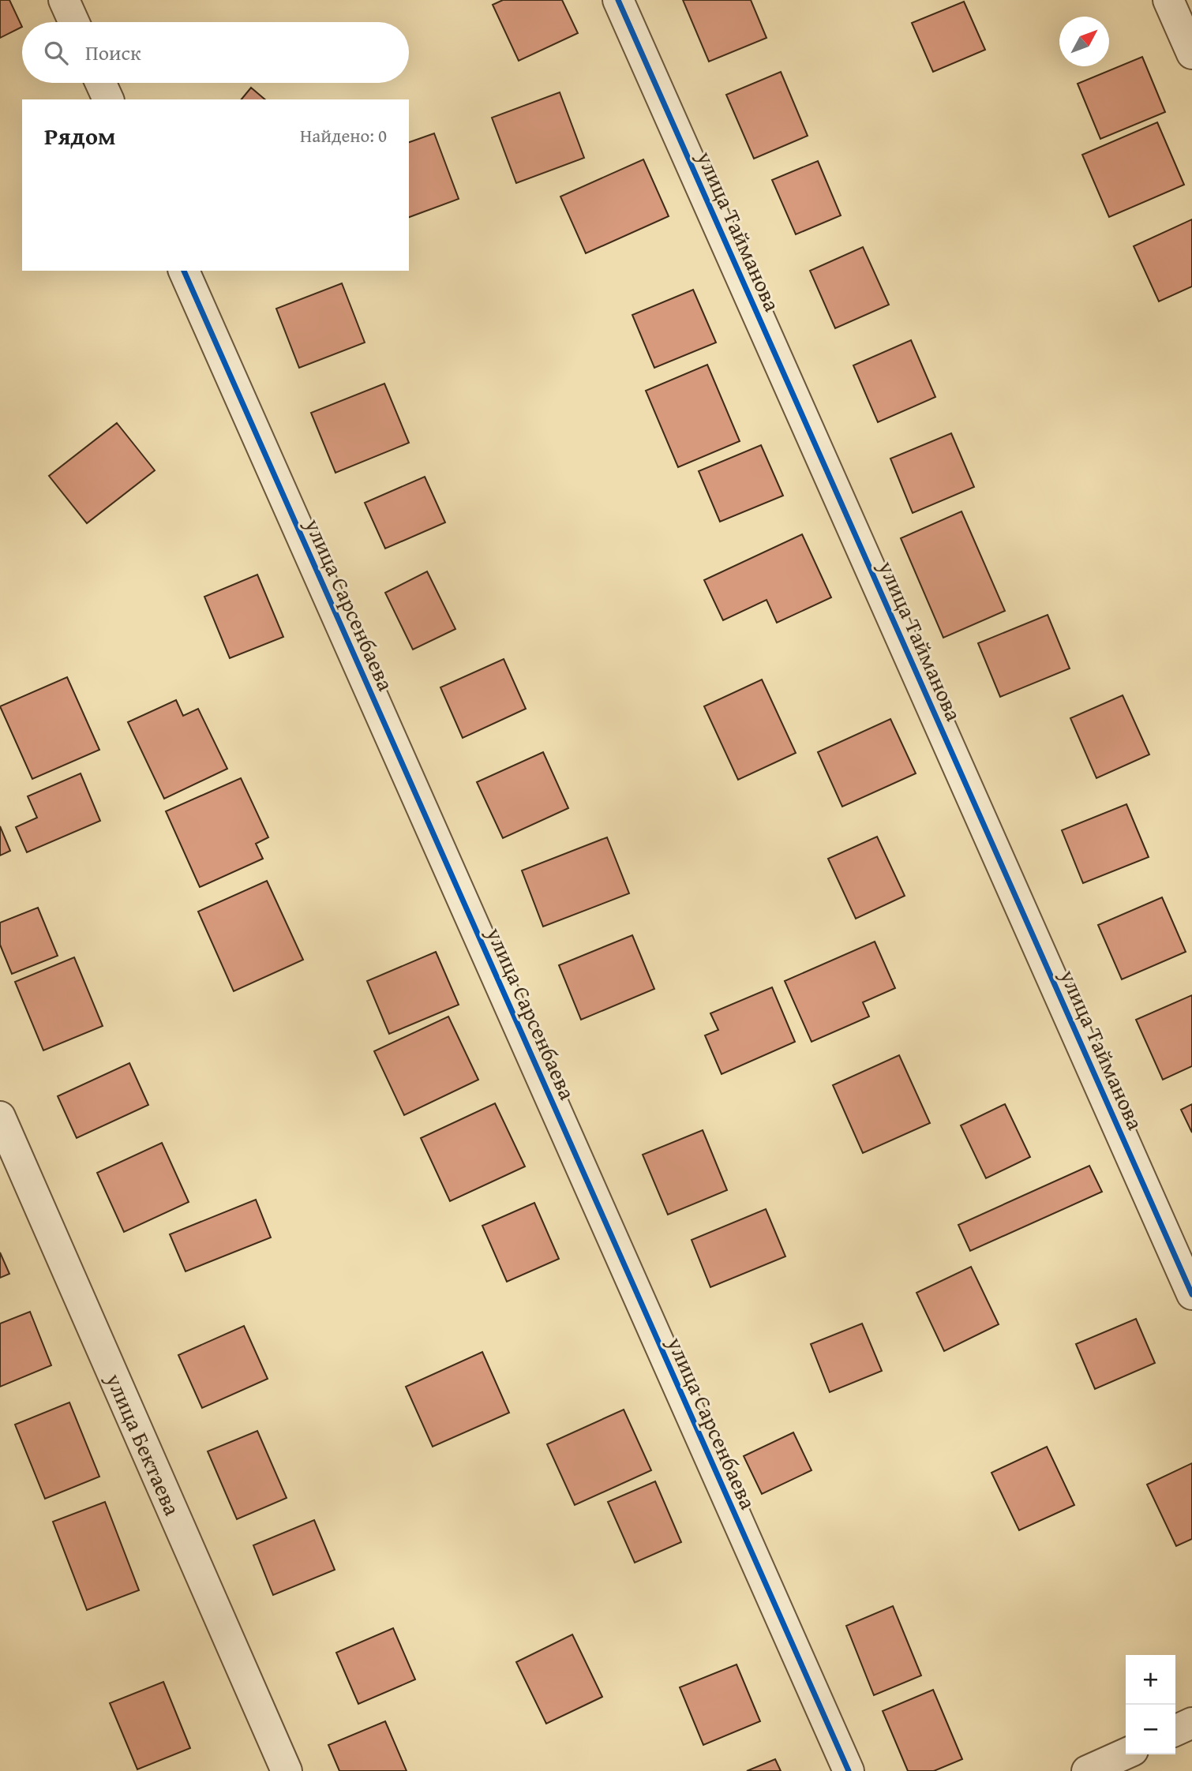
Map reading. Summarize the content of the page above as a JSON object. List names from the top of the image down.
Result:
{
  "streets": {
    "street": ["улица Тайманова", "улица Сарсенбаева", "улица Бектаева"]
  },
  "north": "top right",
  "page": {
    "search": "Поиск",
    "heading": ["Рядом", "Найдено: 0"],
    "map_buttons": ["+", "−"]
  }
}
